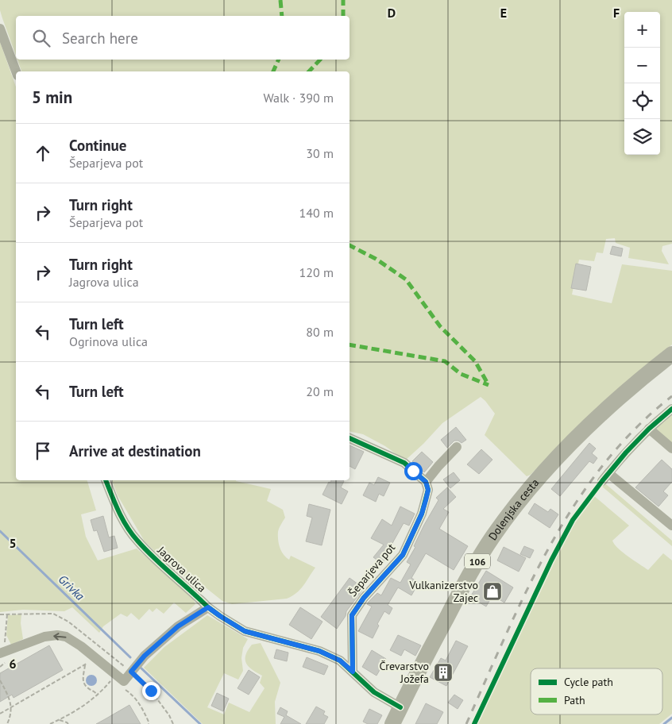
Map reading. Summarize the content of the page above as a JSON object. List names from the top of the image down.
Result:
{
  "streets": {
    "main road": ["Dolenjska cesta", "106"],
    "street": ["Jagrova ulica", "Šeparjeva pot"]
  },
  "crossings": [
    ["Dolenjska cesta", "Jagrova ulica"],
    ["Jagrova ulica", "Šeparjeva pot"]
  ],
  "water": ["Grivka"],
  "places": {
    "shop": ["Vulkanizerstvo Zajec"],
    "building": ["Črevarstvo Jožefa"]
  },
  "legend": ["Cycle path", "Path"],
  "page": {
    "map_buttons": ["+", "−"],
    "search": "Search here",
    "heading": ["5 min", "Walk · 390 m"],
    "list": [
      ["Continue", "Šeparjeva pot", "30 m"],
      ["Turn right", "Šeparjeva pot", "140 m"],
      ["Turn right", "Jagrova ulica", "120 m"],
      ["Turn left", "Ogrinova ulica", "80 m"],
      ["Turn left", "20 m"],
      "Arrive at destination"
    ]
  },
  "grid": {
    "columns": ["D", "E", "F"],
    "rows": ["5", "6"]
  }
}
